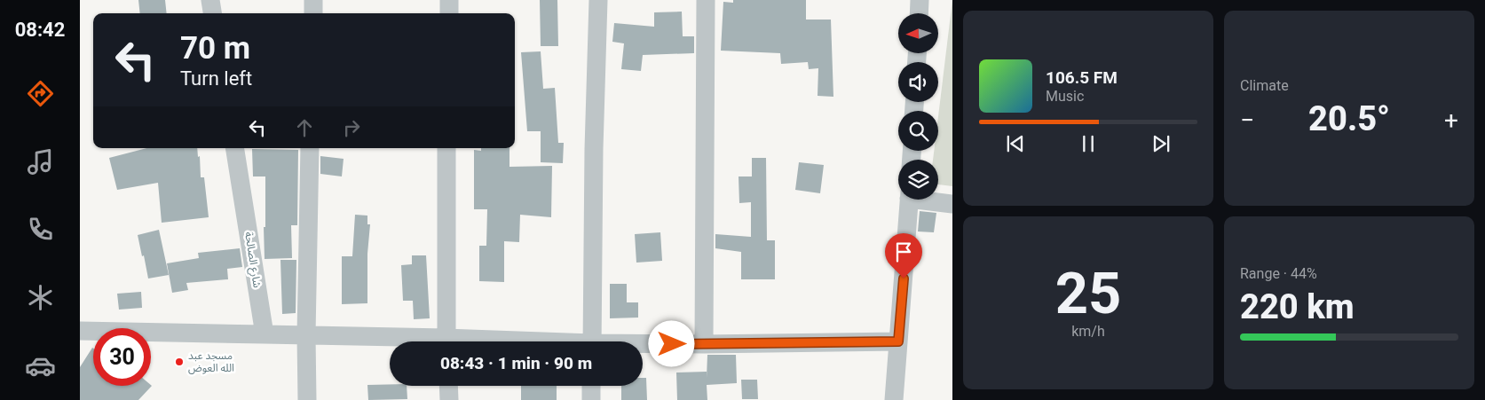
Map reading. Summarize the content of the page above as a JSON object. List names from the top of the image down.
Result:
{
  "streets": {
    "street": ["شارع الصالحة"]
  },
  "places": ["مسجد عبد الله العوض"],
  "north": "left",
  "page": {
    "tabs": "08:42",
    "tile": [
      "Climate",
      ["25", "km/h"],
      ["Range · 44%", "220 km"]
    ],
    "turn": ["70 m", "Turn left"],
    "song": ["106.5 FM", "Music"],
    "heat": ["−", "20.5°", "+"],
    "limit": "30",
    "trip": "08:43 · 1 min · 90 m"
  }
}
